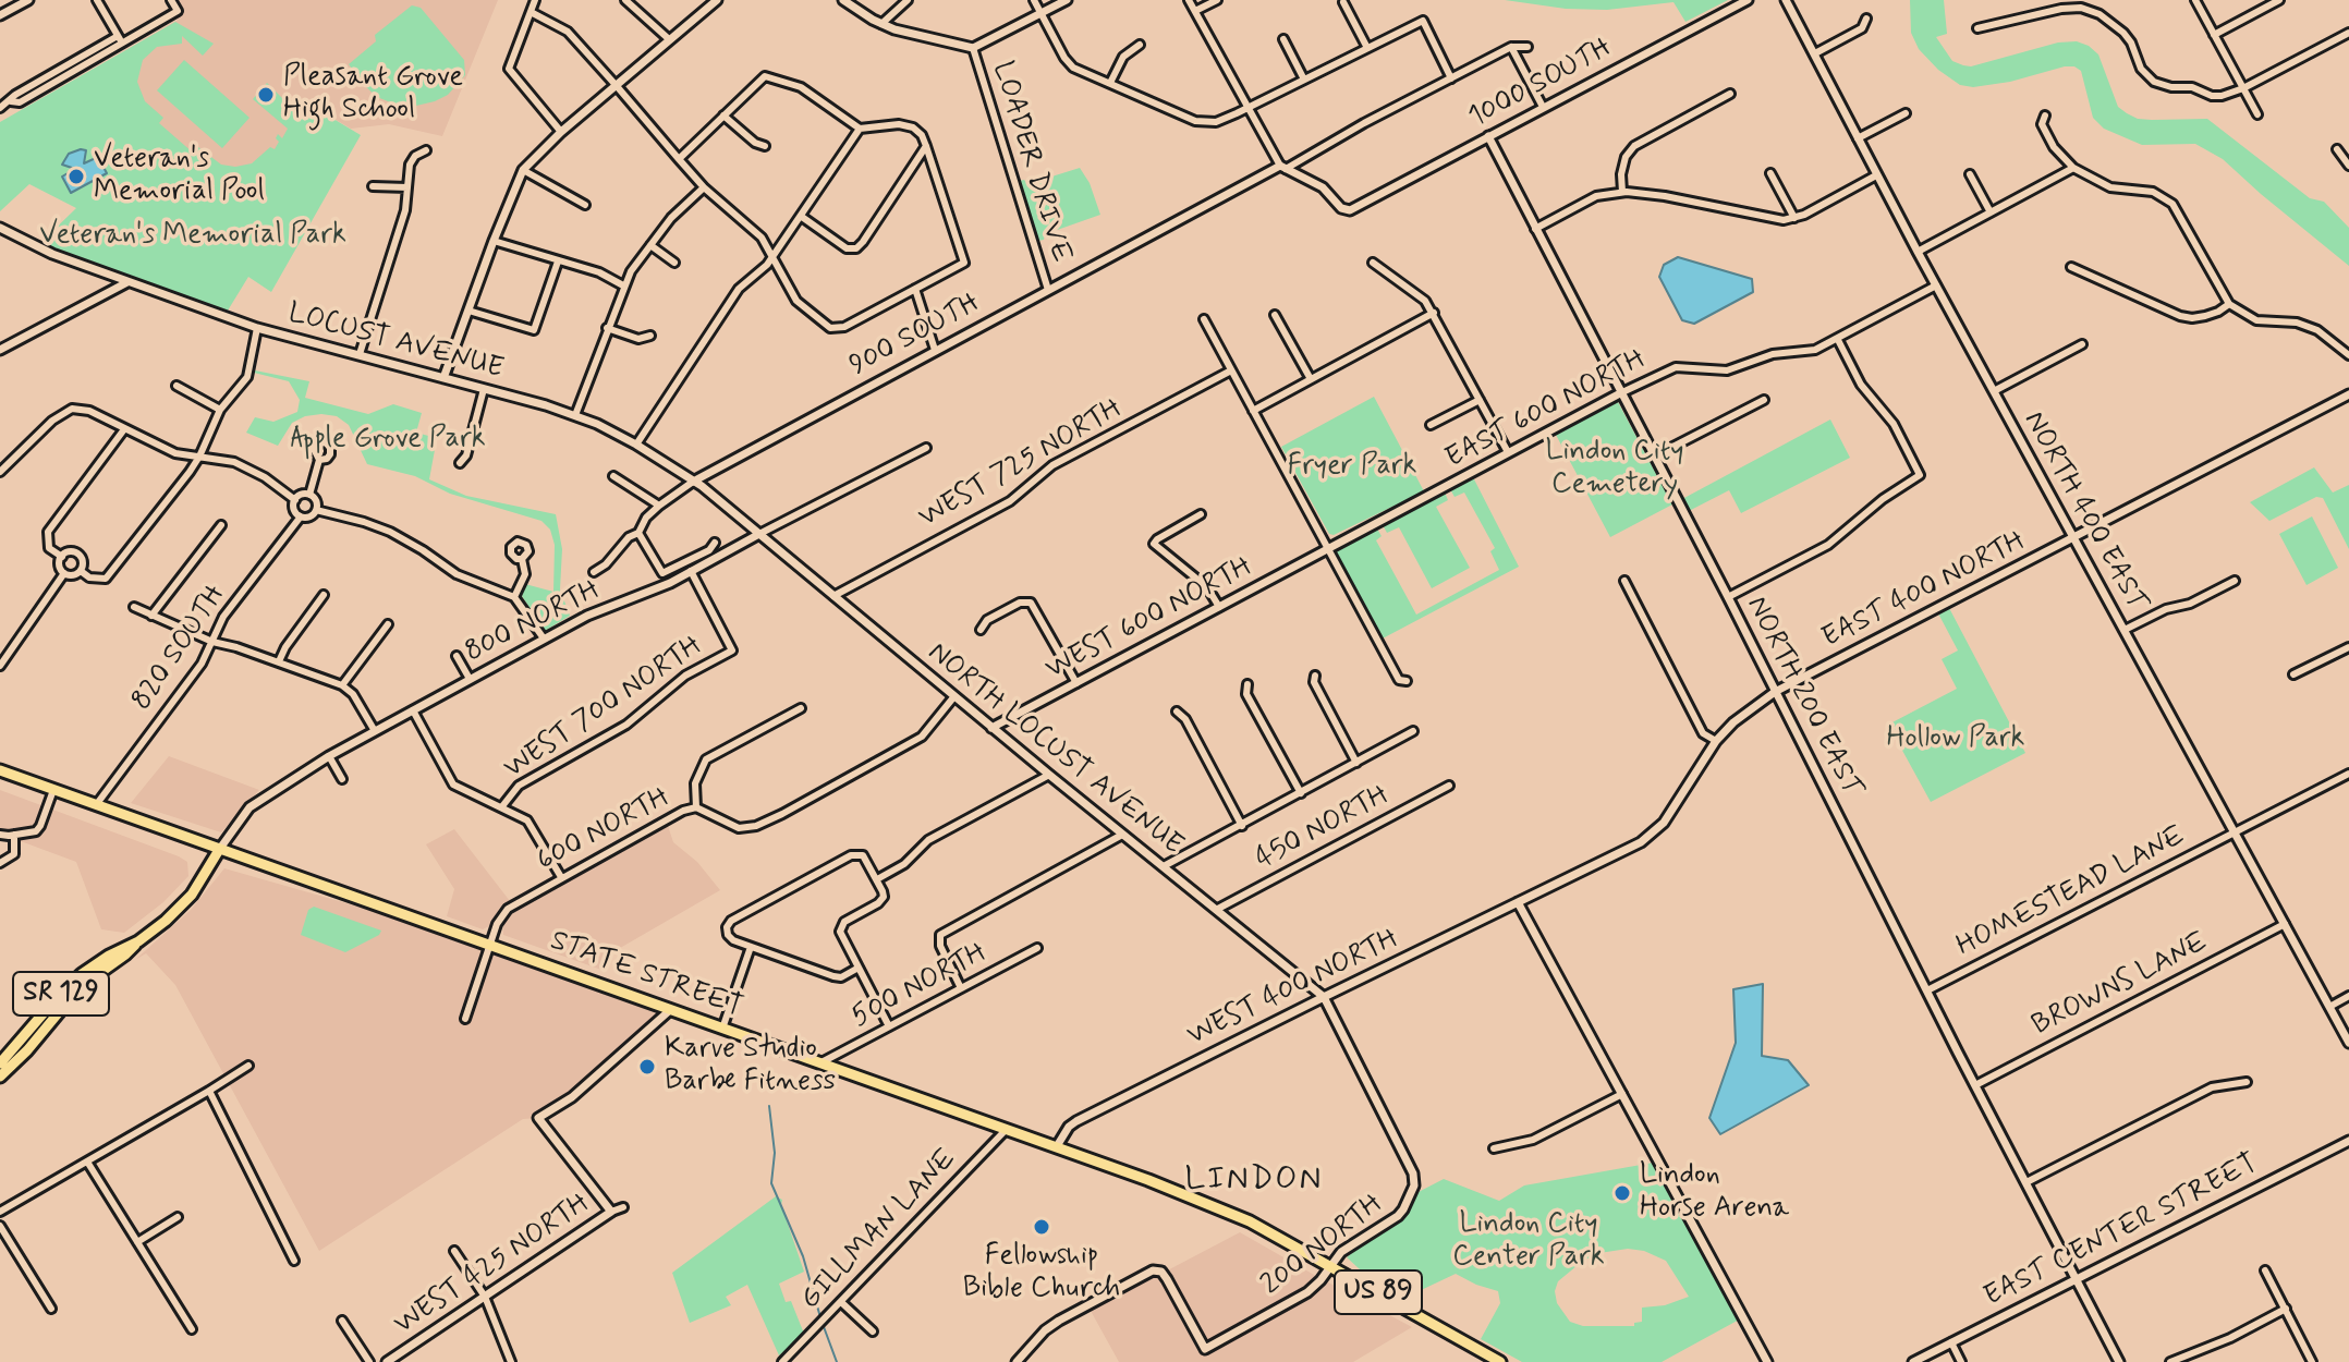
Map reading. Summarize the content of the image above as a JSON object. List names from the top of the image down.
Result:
{
  "streets": {
    "main road": ["STATE STREET", "SR 129", "US 89"],
    "street": [
      "1000 SOUTH",
      "LOADER DRIVE",
      "900 SOUTH",
      "LOCUST AVENUE",
      "EAST 600 NORTH",
      "WEST 725 NORTH",
      "NORTH 400 EAST",
      "EAST 400 NORTH",
      "WEST 600 NORTH",
      "800 NORTH",
      "820 SOUTH",
      "NORTH 200 EAST",
      "WEST 700 NORTH",
      "NORTH LOCUST AVENUE",
      "450 NORTH",
      "600 NORTH",
      "HOMESTEAD LANE",
      "BROWNS LANE",
      "500 NORTH",
      "WEST 400 NORTH",
      "GILLMAN LANE",
      "EAST CENTER STREET",
      "200 NORTH",
      "WEST 425 NORTH"
    ]
  },
  "crossings": [
    ["1000 SOUTH", "900 SOUTH"],
    ["1000 SOUTH", "NORTH 200 EAST"],
    ["LOADER DRIVE", "900 SOUTH"],
    ["900 SOUTH", "LOCUST AVENUE"],
    ["LOCUST AVENUE", "800 NORTH"],
    ["LOCUST AVENUE", "NORTH LOCUST AVENUE"],
    ["EAST 600 NORTH", "NORTH 400 EAST"],
    ["EAST 600 NORTH", "WEST 600 NORTH"],
    ["EAST 600 NORTH", "NORTH 200 EAST"],
    ["WEST 725 NORTH", "NORTH LOCUST AVENUE"],
    ["NORTH 400 EAST", "EAST 400 NORTH"],
    ["NORTH 400 EAST", "HOMESTEAD LANE"],
    ["NORTH 400 EAST", "BROWNS LANE"],
    ["EAST 400 NORTH", "NORTH 200 EAST"],
    ["EAST 400 NORTH", "WEST 400 NORTH"],
    ["WEST 600 NORTH", "NORTH LOCUST AVENUE"],
    ["800 NORTH", "WEST 700 NORTH"],
    ["800 NORTH", "NORTH LOCUST AVENUE"],
    ["820 SOUTH", "STATE STREET"],
    ["NORTH 200 EAST", "HOMESTEAD LANE"],
    ["NORTH 200 EAST", "BROWNS LANE"],
    ["NORTH 200 EAST", "EAST CENTER STREET"],
    ["NORTH LOCUST AVENUE", "450 NORTH"],
    ["NORTH LOCUST AVENUE", "600 NORTH"],
    ["NORTH LOCUST AVENUE", "WEST 400 NORTH"],
    ["NORTH LOCUST AVENUE", "200 NORTH"],
    ["600 NORTH", "STATE STREET"],
    ["STATE STREET", "500 NORTH"],
    ["STATE STREET", "WEST 400 NORTH"],
    ["STATE STREET", "SR 129"],
    ["STATE STREET", "GILLMAN LANE"],
    ["STATE STREET", "200 NORTH"],
    ["WEST 400 NORTH", "200 NORTH"]
  ],
  "districts": ["LINDON"],
  "parks": [
    "Veteran's Memorial Park",
    "Apple Grove Park",
    "Lindon City Cemetery",
    "Fryer Park",
    "Hollow Park",
    "Lindon City Center Park"
  ],
  "places": [
    "Pleasant Grove High School",
    "Veteran's Memorial Pool",
    "Karve Studio Barbe Fitness",
    "Lindon Horse Arena",
    "Fellowship Bible Church"
  ]
}
